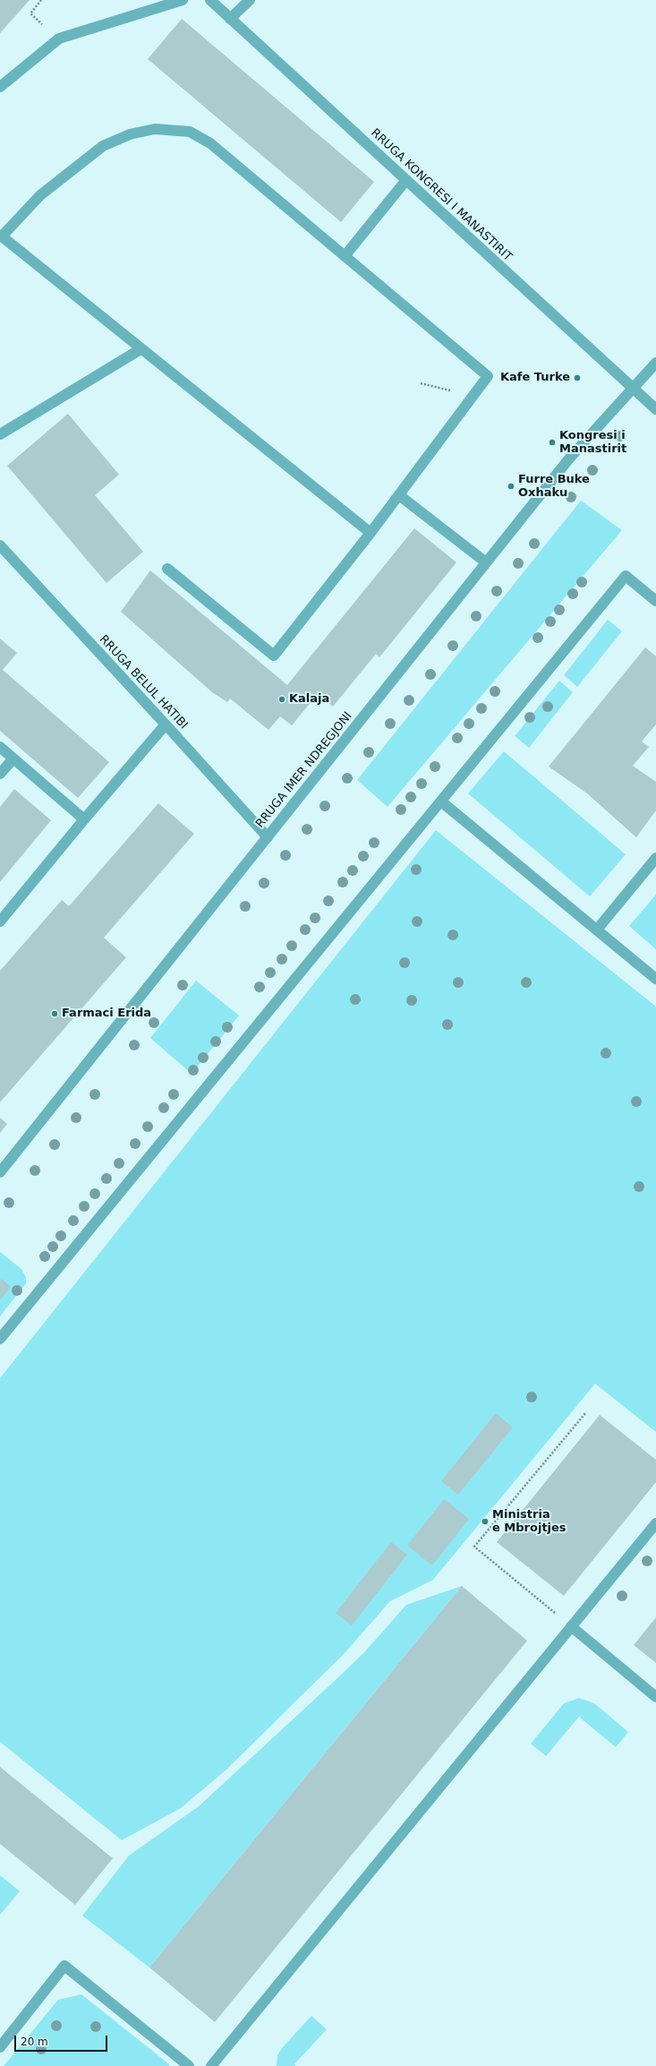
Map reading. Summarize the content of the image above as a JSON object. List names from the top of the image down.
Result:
{
  "streets": {
    "street": ["RRUGA KONGRESI I MANASTIRIT", "RRUGA BELUL HATIBI", "RRUGA IMER NDREGJONI"]
  },
  "crossings": [
    ["RRUGA KONGRESI I MANASTIRIT", "RRUGA IMER NDREGJONI"],
    ["RRUGA BELUL HATIBI", "RRUGA IMER NDREGJONI"]
  ],
  "places": [
    "Kafe Turke",
    "Kongresi i Manastirit",
    "Furre Buke Oxhaku",
    "Kalaja",
    "Farmaci Erida",
    "Ministria e Mbrojtjes"
  ],
  "scale_bar": "20 m"
}
